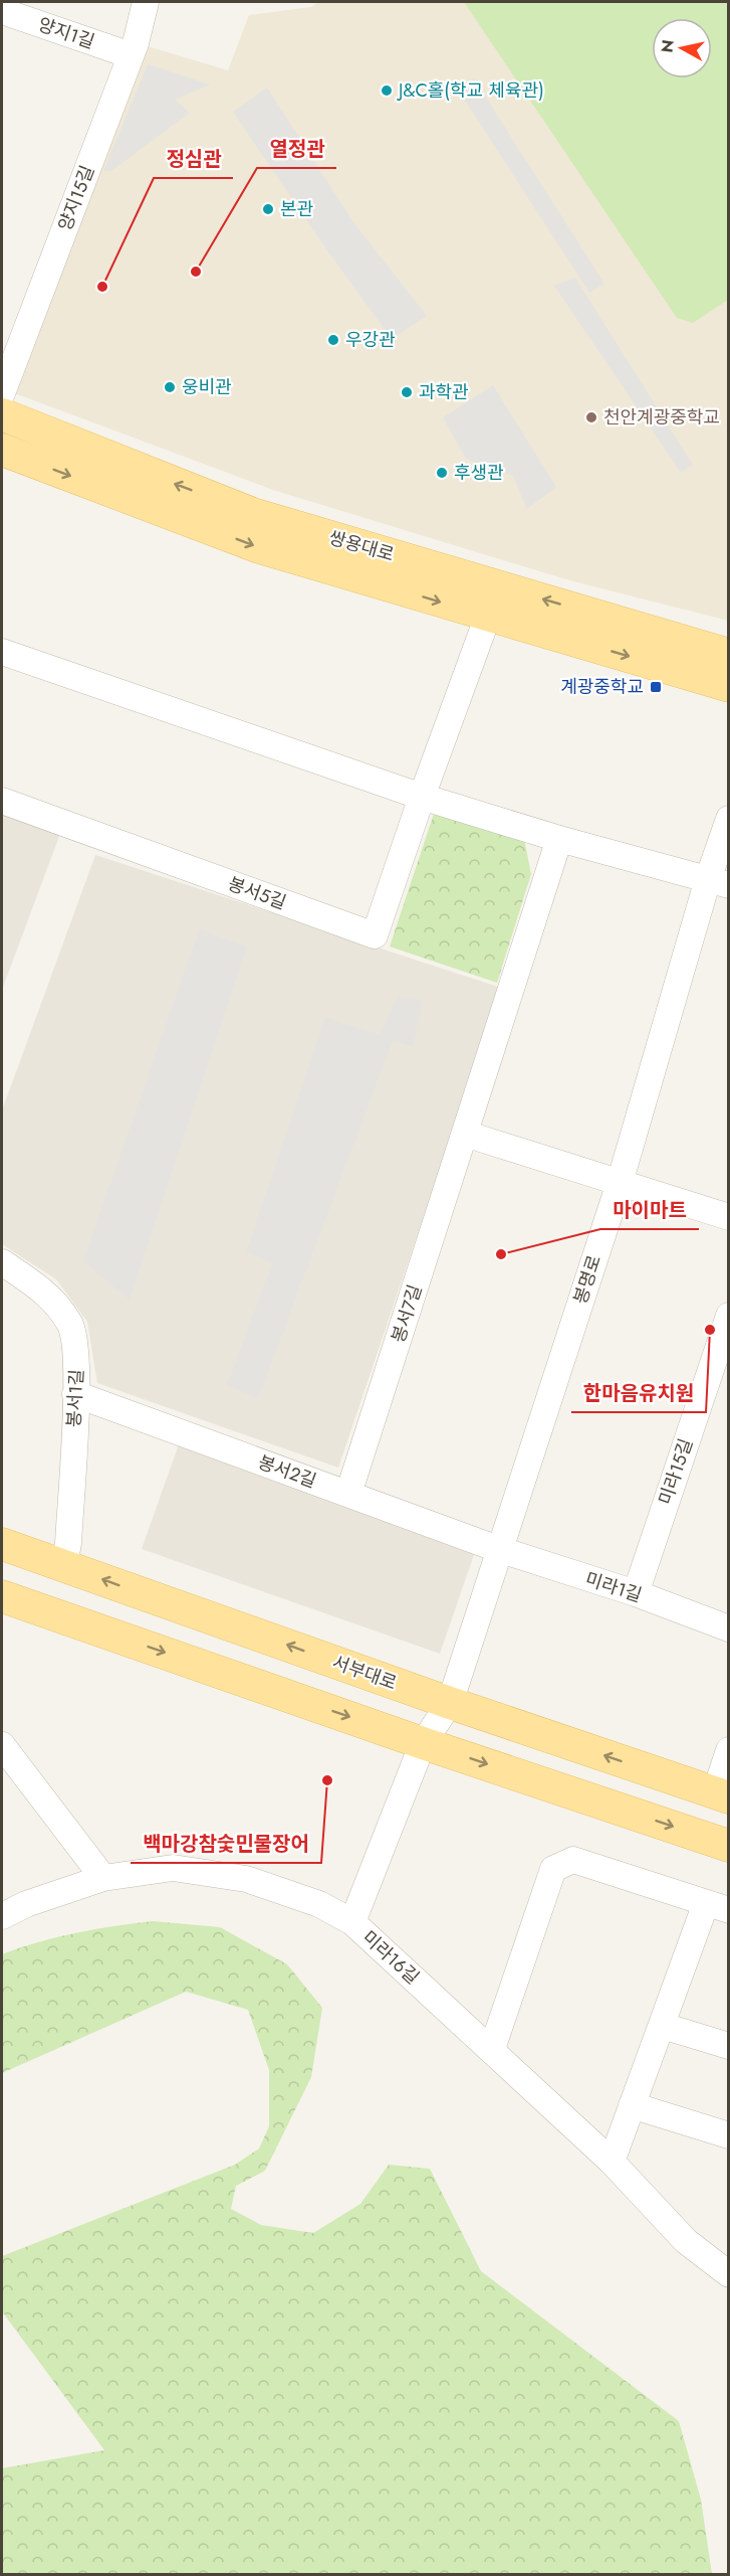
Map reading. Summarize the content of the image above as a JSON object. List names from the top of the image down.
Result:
{
  "streets": {
    "main road": ["쌍용대로", "서부대로"],
    "street": [
      "양지1길",
      "양지15길",
      "봉서5길",
      "봉명로",
      "봉서7길",
      "봉서1길",
      "봉서2길",
      "미라15길",
      "미라1길",
      "미라16길"
    ]
  },
  "crossings": [
    ["양지1길", "양지15길"],
    ["쌍용대로", "봉서5길"],
    ["봉명로", "봉서2길"],
    ["봉명로", "미라1길"],
    ["봉명로", "서부대로"],
    ["봉명로", "미라16길"],
    ["봉서7길", "봉서2길"],
    ["봉서1길", "봉서2길"],
    ["봉서1길", "서부대로"],
    ["봉서2길", "미라1길"],
    ["미라15길", "미라1길"],
    ["서부대로", "미라16길"]
  ],
  "places": {
    "other": [
      "J&C홀(학교 체육관)",
      "본관",
      "열정관",
      "정심관",
      "우강관",
      "웅비관",
      "과학관",
      "천안계광중학교",
      "후생관",
      "마이마트",
      "한마음유치원",
      "백마강참숯민물장어"
    ],
    "transit": ["계광중학교"]
  },
  "north": "left"
}
